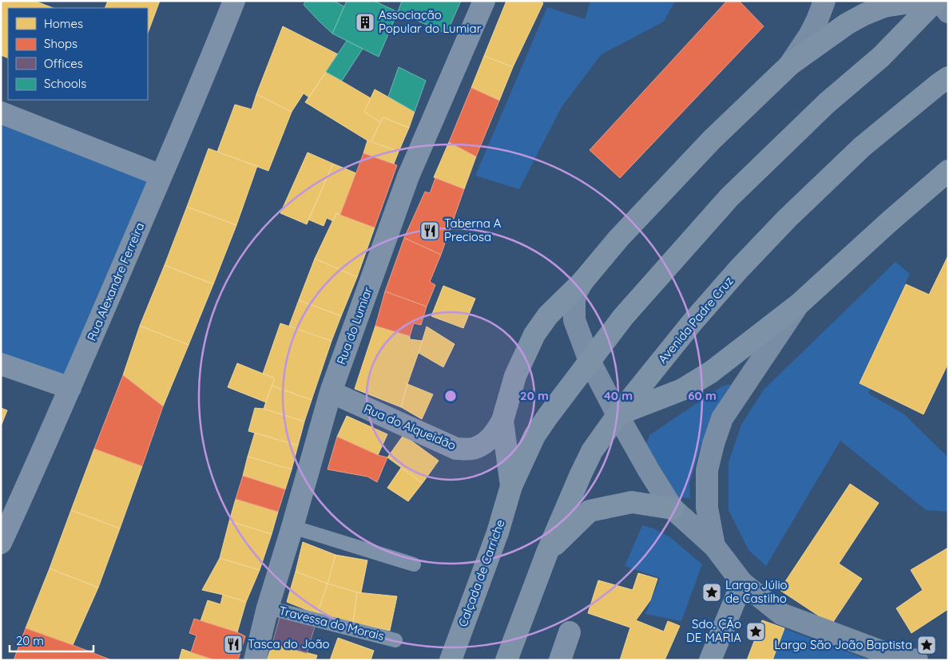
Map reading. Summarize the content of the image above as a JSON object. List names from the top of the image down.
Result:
{
  "streets": {
    "highway": ["Avenida Padre Cruz", "Calçada de Carriche"],
    "street": ["Rua Alexandre Ferreira", "Rua do Lumiar", "Rua do Alqueidão"],
    "lane": ["Travessa do Morais"]
  },
  "crossings": [
    ["Rua do Lumiar", "Rua do Alqueidão"],
    ["Rua do Lumiar", "Travessa do Morais"]
  ],
  "places": {
    "building": ["Associação Popular do Lumiar"],
    "restaurant": ["Taberna A Preciosa", "Tasca do João"],
    "place": ["Largo Júlio de Castilho", "Sdo. ÇÃo DE MARIA", "Largo São João Baptista"]
  },
  "legend": [
    "Homes",
    "Shops",
    "Offices",
    "Schools"
  ],
  "scale_bar": "20 m",
  "rings": ["20 m", "40 m", "60 m"]
}
